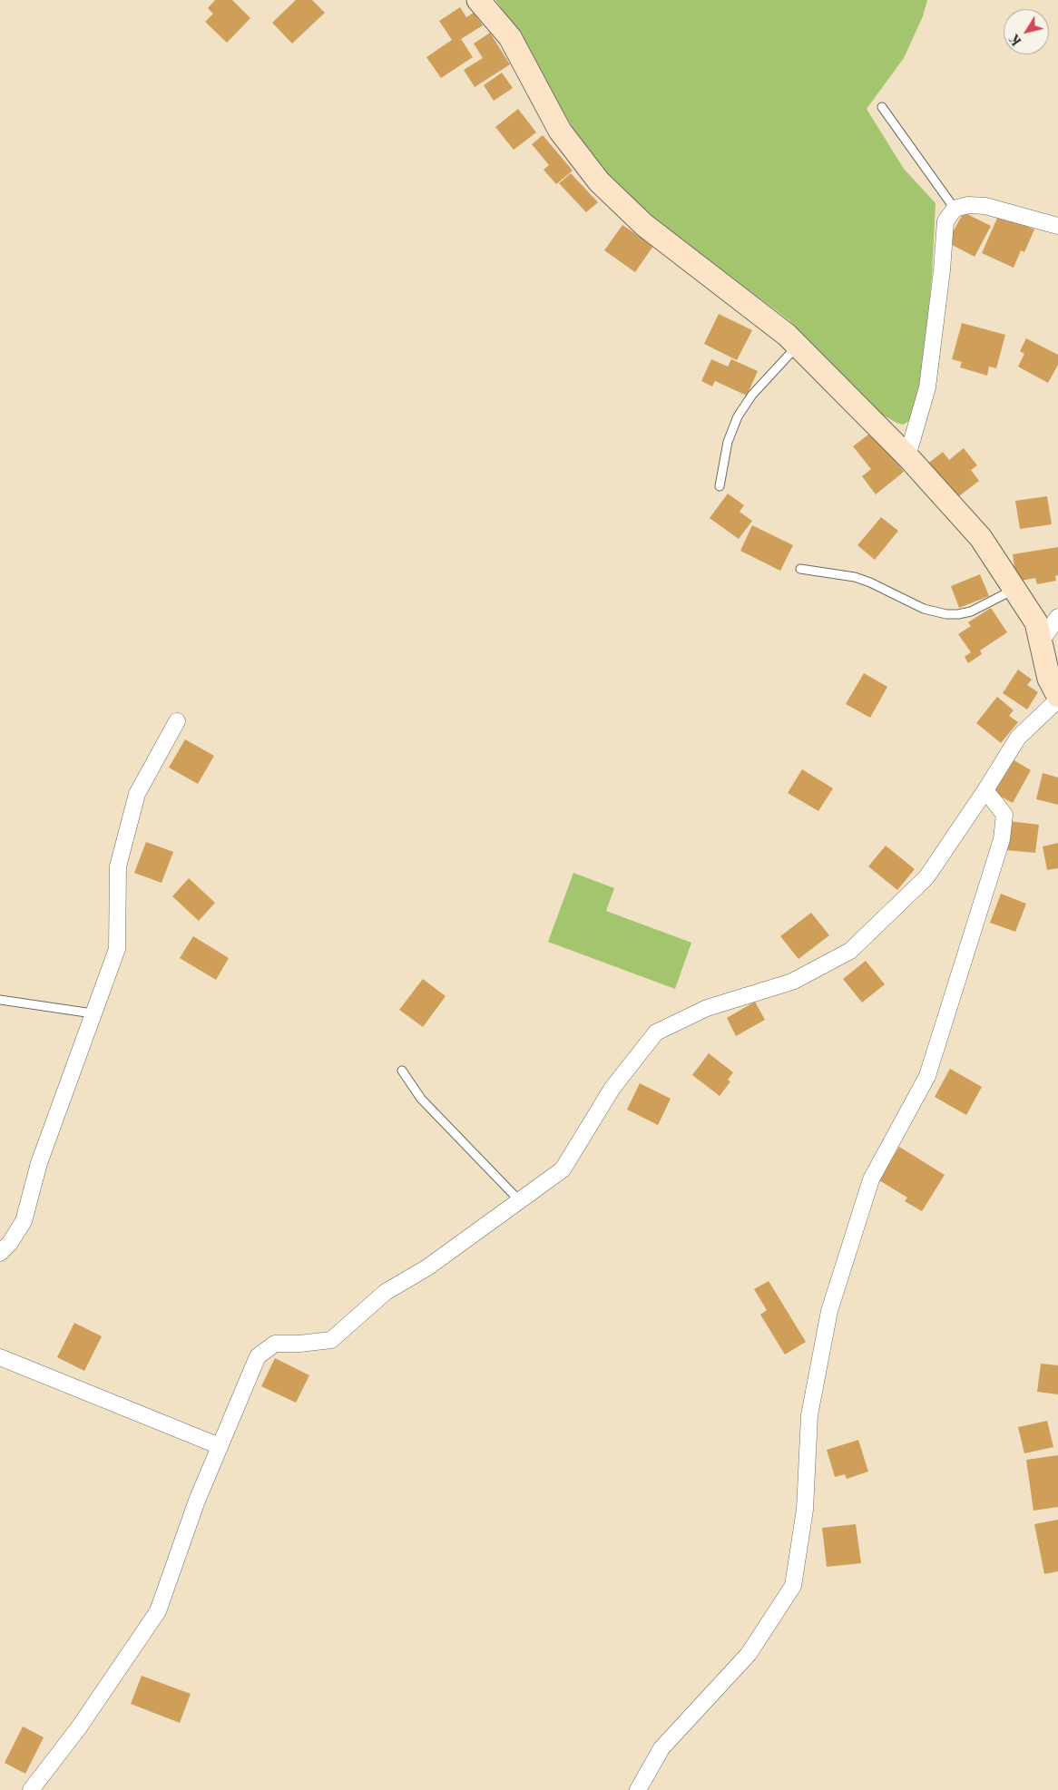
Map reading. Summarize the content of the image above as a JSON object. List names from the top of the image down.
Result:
{
  "north": "bottom left"
}
